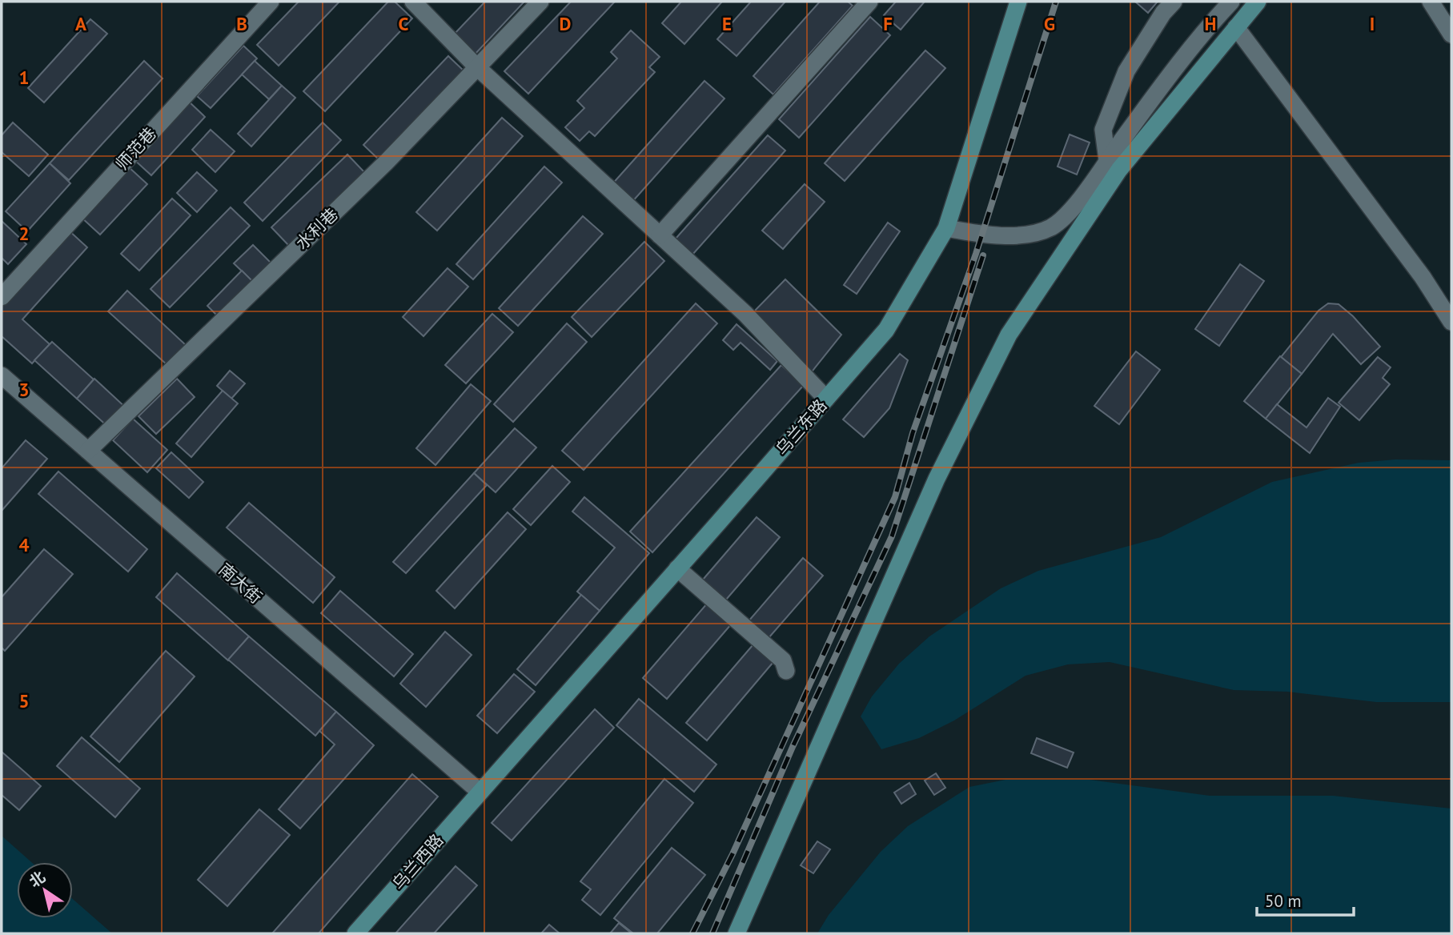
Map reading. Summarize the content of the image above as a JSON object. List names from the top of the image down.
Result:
{
  "streets": {
    "main road": ["乌兰东路", "乌兰西路"],
    "street": ["师范巷", "水利巷", "南大街"]
  },
  "crossings": [
    ["水利巷", "南大街"],
    ["乌兰东路", "南大街"],
    ["乌兰东路", "乌兰西路"],
    ["南大街", "乌兰西路"]
  ],
  "scale_bar": "50 m",
  "north": "top left",
  "grid": {
    "columns": [
      "A",
      "B",
      "C",
      "D",
      "E",
      "F",
      "G",
      "H",
      "I"
    ],
    "rows": [
      "1",
      "2",
      "3",
      "4",
      "5"
    ]
  }
}
